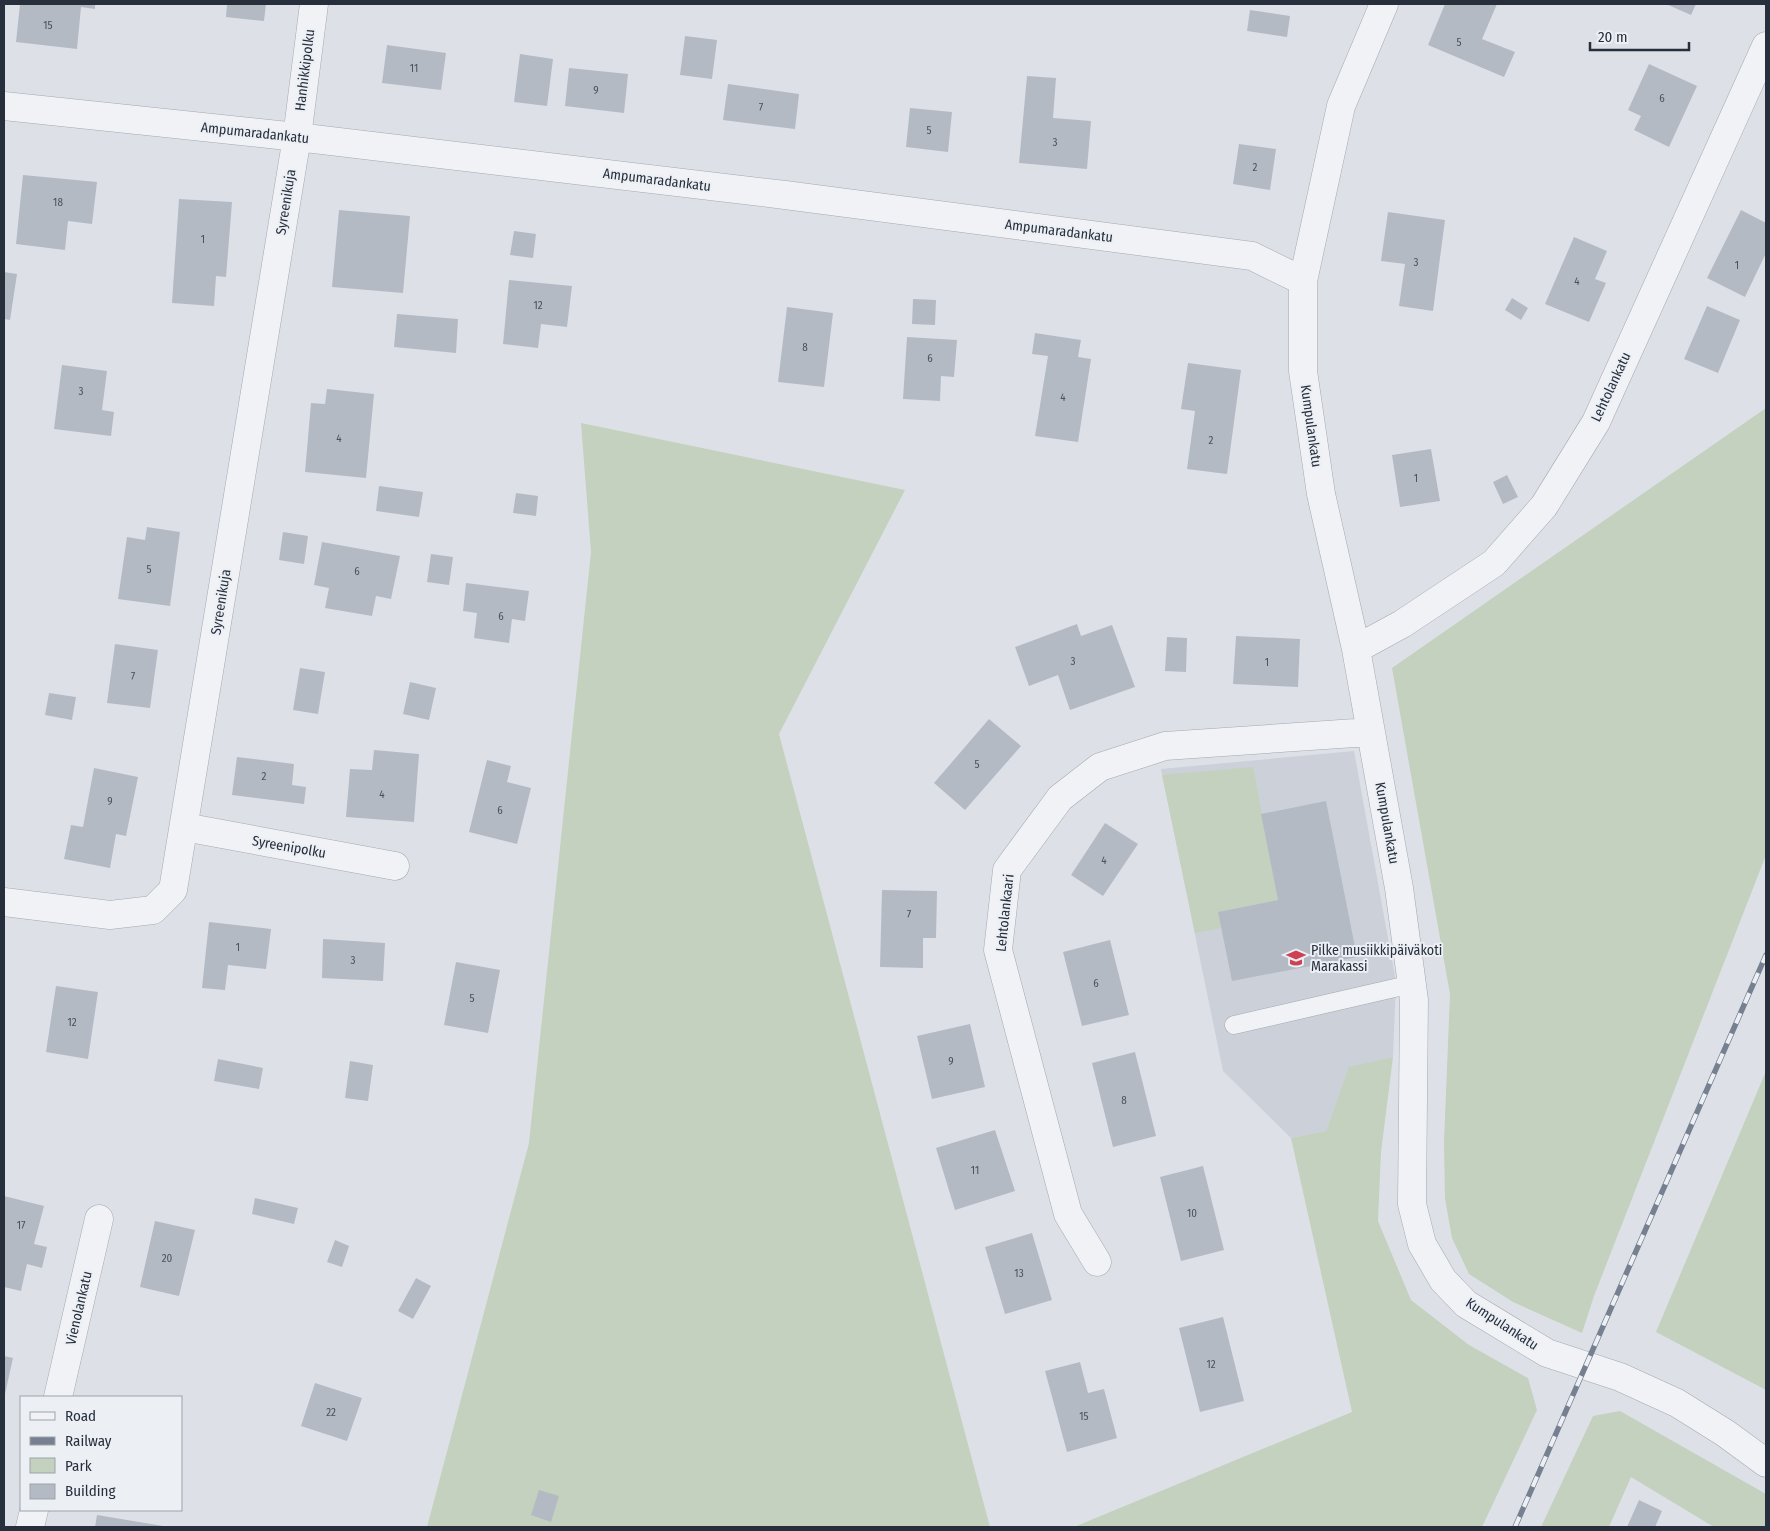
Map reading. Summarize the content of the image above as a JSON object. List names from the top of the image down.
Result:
{
  "streets": {
    "street": [
      "Hanhikkipolku",
      "Ampumaradankatu",
      "Syreenikuja",
      "Lehtolankatu",
      "Kumpulankatu",
      "Syreenipolku",
      "Lehtolankaari",
      "Vienolankatu"
    ]
  },
  "crossings": [
    ["Hanhikkipolku", "Ampumaradankatu"],
    ["Hanhikkipolku", "Syreenikuja"],
    ["Ampumaradankatu", "Syreenikuja"],
    ["Ampumaradankatu", "Kumpulankatu"],
    ["Syreenikuja", "Syreenipolku"],
    ["Lehtolankatu", "Kumpulankatu"],
    ["Kumpulankatu", "Lehtolankaari"]
  ],
  "places": {
    "school or university": ["Pilke musiikkipäiväkoti Marakassi"]
  },
  "house_numbers": [
    "15",
    "5",
    "11",
    "9",
    "6",
    "7",
    "5",
    "3",
    "2",
    "18",
    "1",
    "3",
    "1",
    "4",
    "12",
    "8",
    "6",
    "3",
    "4",
    "4",
    "2",
    "1",
    "5",
    "6",
    "6",
    "3",
    "1",
    "7",
    "5",
    "2",
    "4",
    "9",
    "6",
    "4",
    "7",
    "1",
    "3",
    "6",
    "5",
    "12",
    "9",
    "8",
    "11",
    "10",
    "17",
    "20",
    "13",
    "12",
    "22",
    "15"
  ],
  "legend": [
    "Road",
    "Railway",
    "Park",
    "Building"
  ],
  "scale_bar": "20 m"
}
